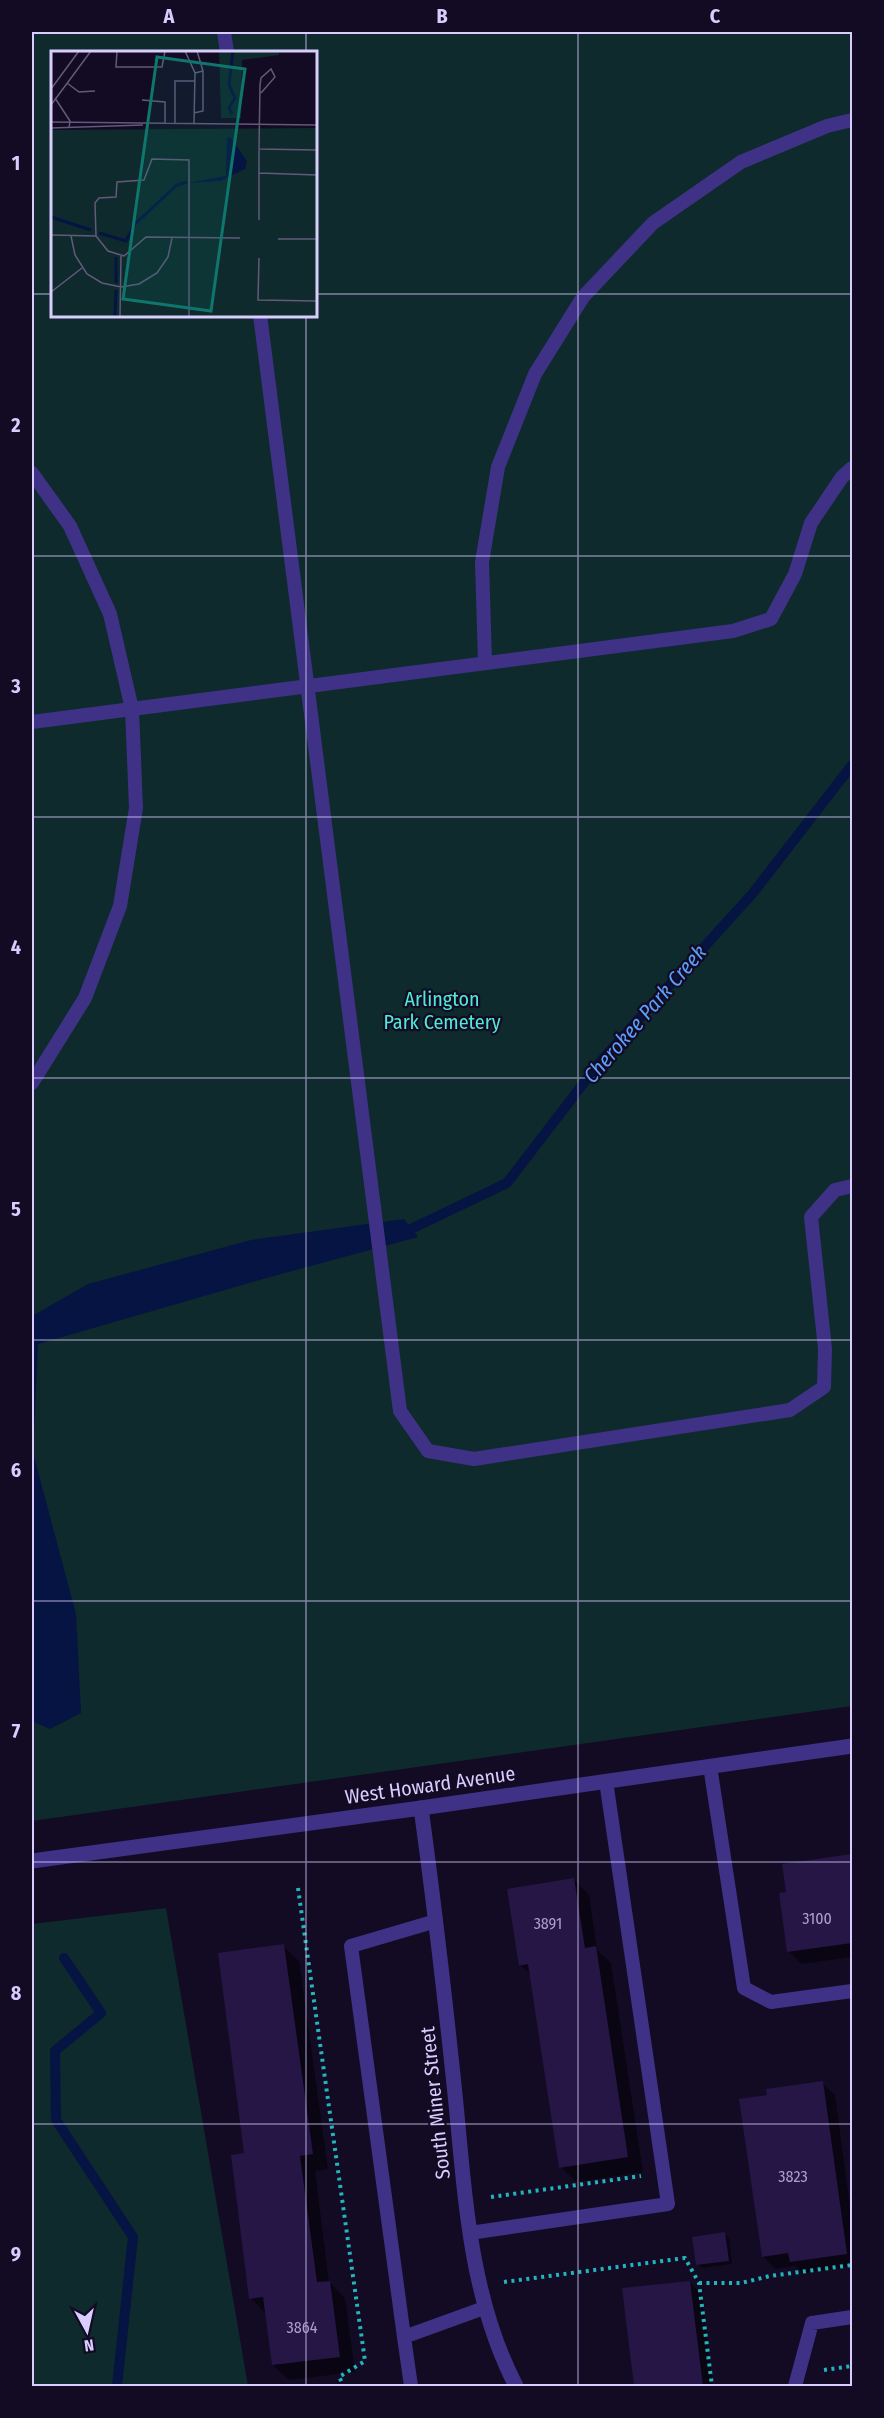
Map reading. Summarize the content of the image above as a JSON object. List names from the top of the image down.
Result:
{
  "streets": {
    "street": ["West Howard Avenue", "South Miner Street"]
  },
  "crossings": [
    ["West Howard Avenue", "South Miner Street"]
  ],
  "water": ["Cherokee Park Creek"],
  "parks": ["Arlington Park Cemetery"],
  "house_numbers": [
    "3100",
    "3891",
    "3823",
    "3864"
  ],
  "north": "bottom",
  "grid": {
    "columns": ["A", "B", "C"],
    "rows": [
      "1",
      "2",
      "3",
      "4",
      "5",
      "6",
      "7",
      "8",
      "9"
    ]
  }
}
